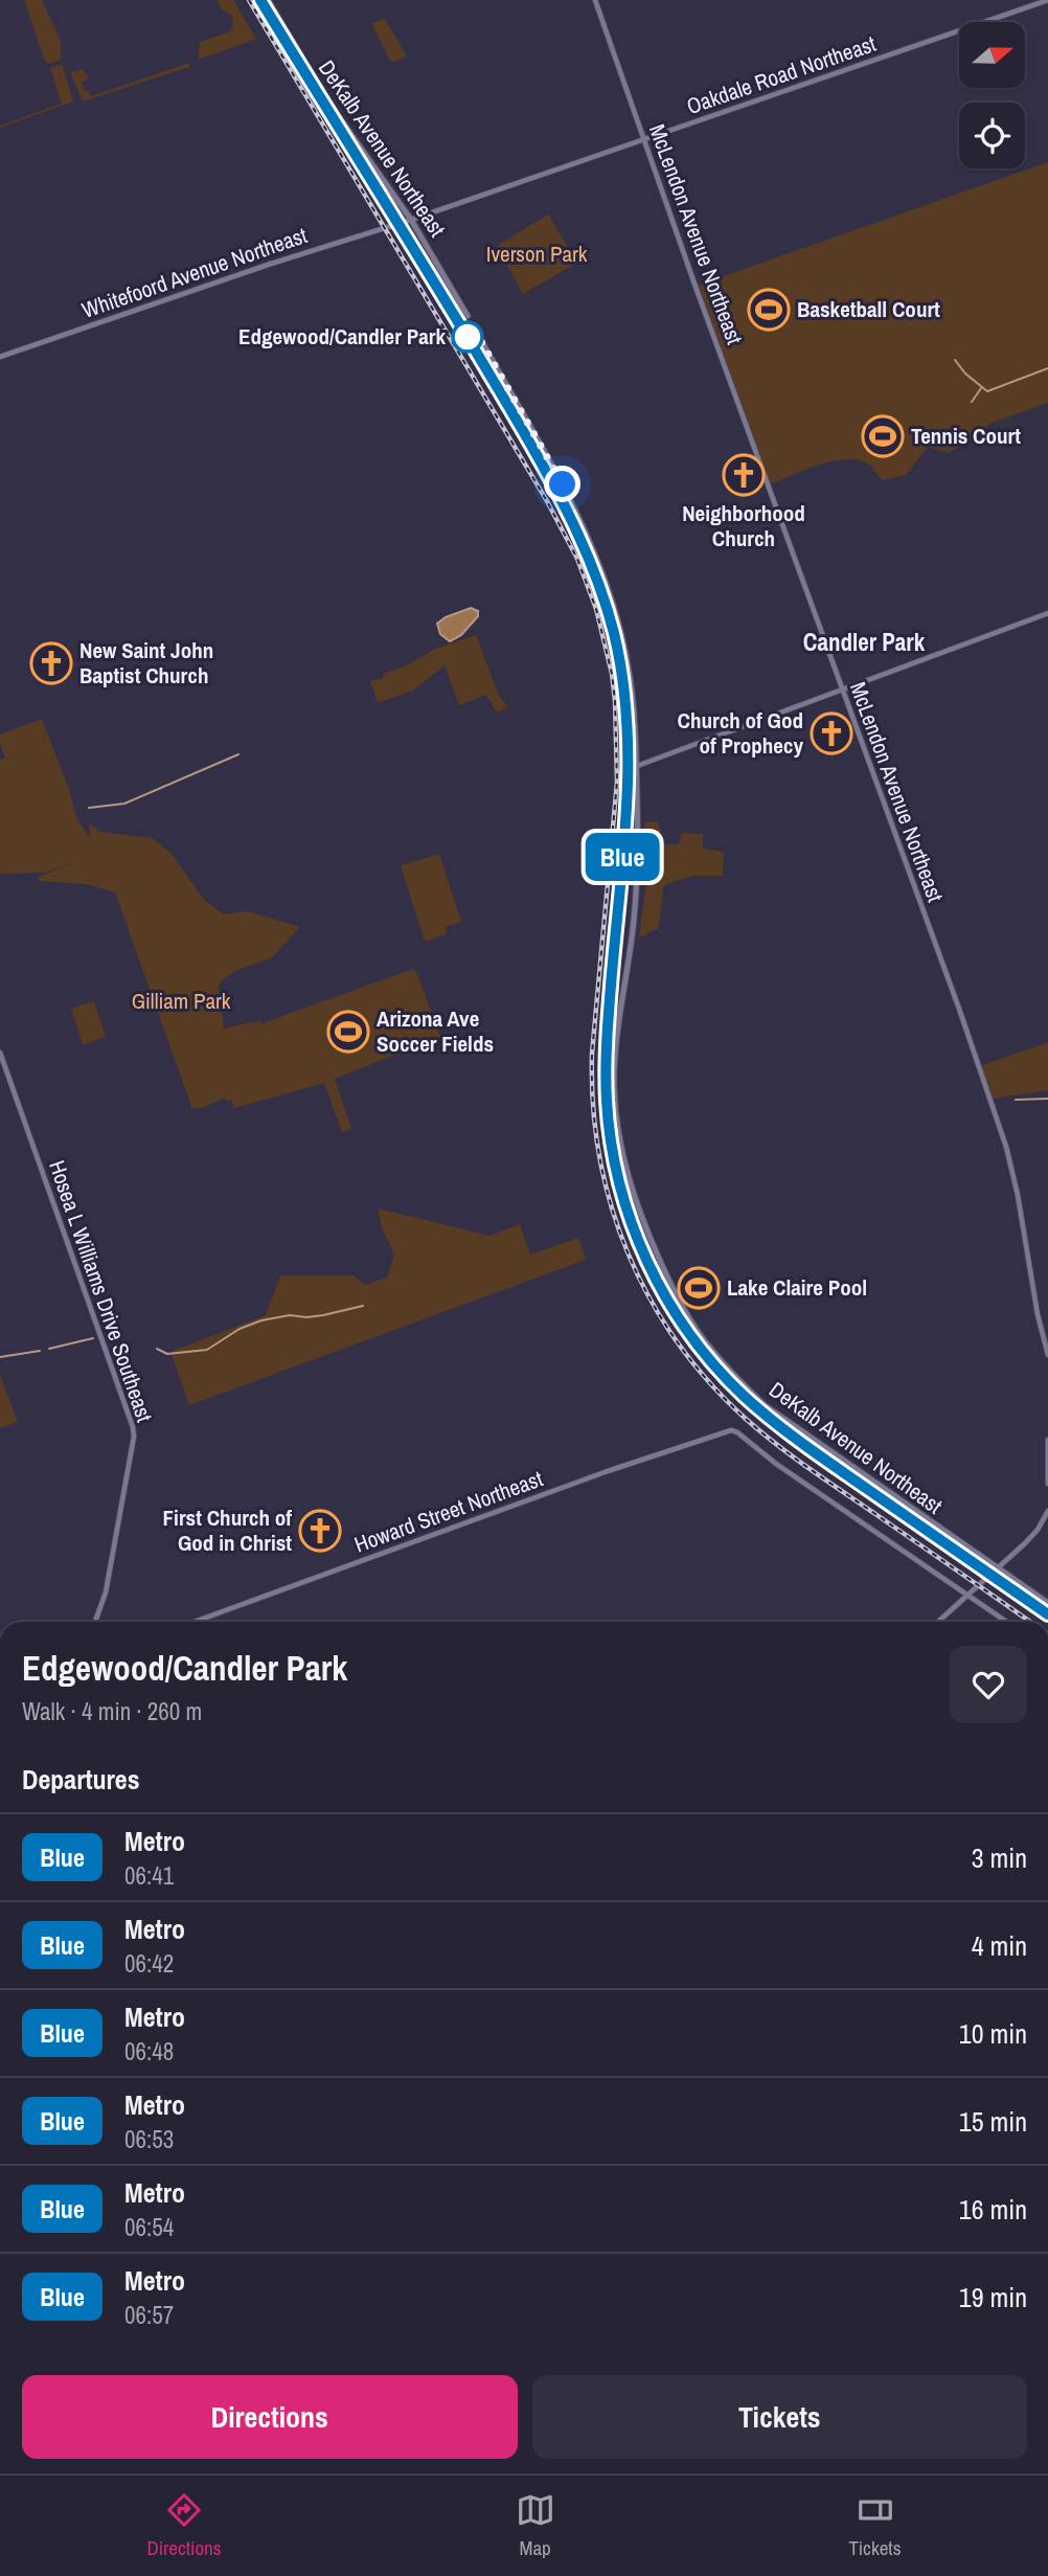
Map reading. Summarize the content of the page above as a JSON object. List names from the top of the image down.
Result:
{
  "streets": {
    "main road": ["DeKalb Avenue Northeast"],
    "street": [
      "Oakdale Road Northeast",
      "McLendon Avenue Northeast",
      "Whitefoord Avenue Northeast",
      "Hosea L Williams Drive Southeast",
      "Howard Street Northeast"
    ]
  },
  "crossings": [
    ["Oakdale Road Northeast", "DeKalb Avenue Northeast"],
    ["Oakdale Road Northeast", "McLendon Avenue Northeast"],
    ["Oakdale Road Northeast", "Whitefoord Avenue Northeast"]
  ],
  "districts": ["Candler Park"],
  "parks": ["Iverson Park", "Gilliam Park"],
  "places": {
    "sports": [
      "Basketball Court",
      "Tennis Court",
      "Arizona Ave Soccer Fields",
      "Lake Claire Pool"
    ],
    "other": ["Edgewood/Candler Park"],
    "church": [
      "Neighborhood Church",
      "New Saint John Baptist Church",
      "Church of God of Prophecy",
      "First Church of God in Christ"
    ]
  },
  "lines": ["metro line Blue"],
  "north": "right",
  "page": {
    "on_map": "Blue",
    "heading": [
      ["Edgewood/Candler Park", "Walk · 4 min · 260 m"],
      "Departures"
    ],
    "list": [
      {
        "mark": "Blue",
        "name": "Metro",
        "note": "06:41",
        "value": "3 min"
      },
      {
        "mark": "Blue",
        "name": "Metro",
        "note": "06:42",
        "value": "4 min"
      },
      {
        "mark": "Blue",
        "name": "Metro",
        "note": "06:48",
        "value": "10 min"
      },
      {
        "mark": "Blue",
        "name": "Metro",
        "note": "06:53",
        "value": "15 min"
      },
      {
        "mark": "Blue",
        "name": "Metro",
        "note": "06:54",
        "value": "16 min"
      },
      {
        "mark": "Blue",
        "name": "Metro",
        "note": "06:57",
        "value": "19 min"
      }
    ],
    "buttons": ["Directions", "Tickets"],
    "tabs": ["Directions", "Map", "Tickets"]
  }
}
